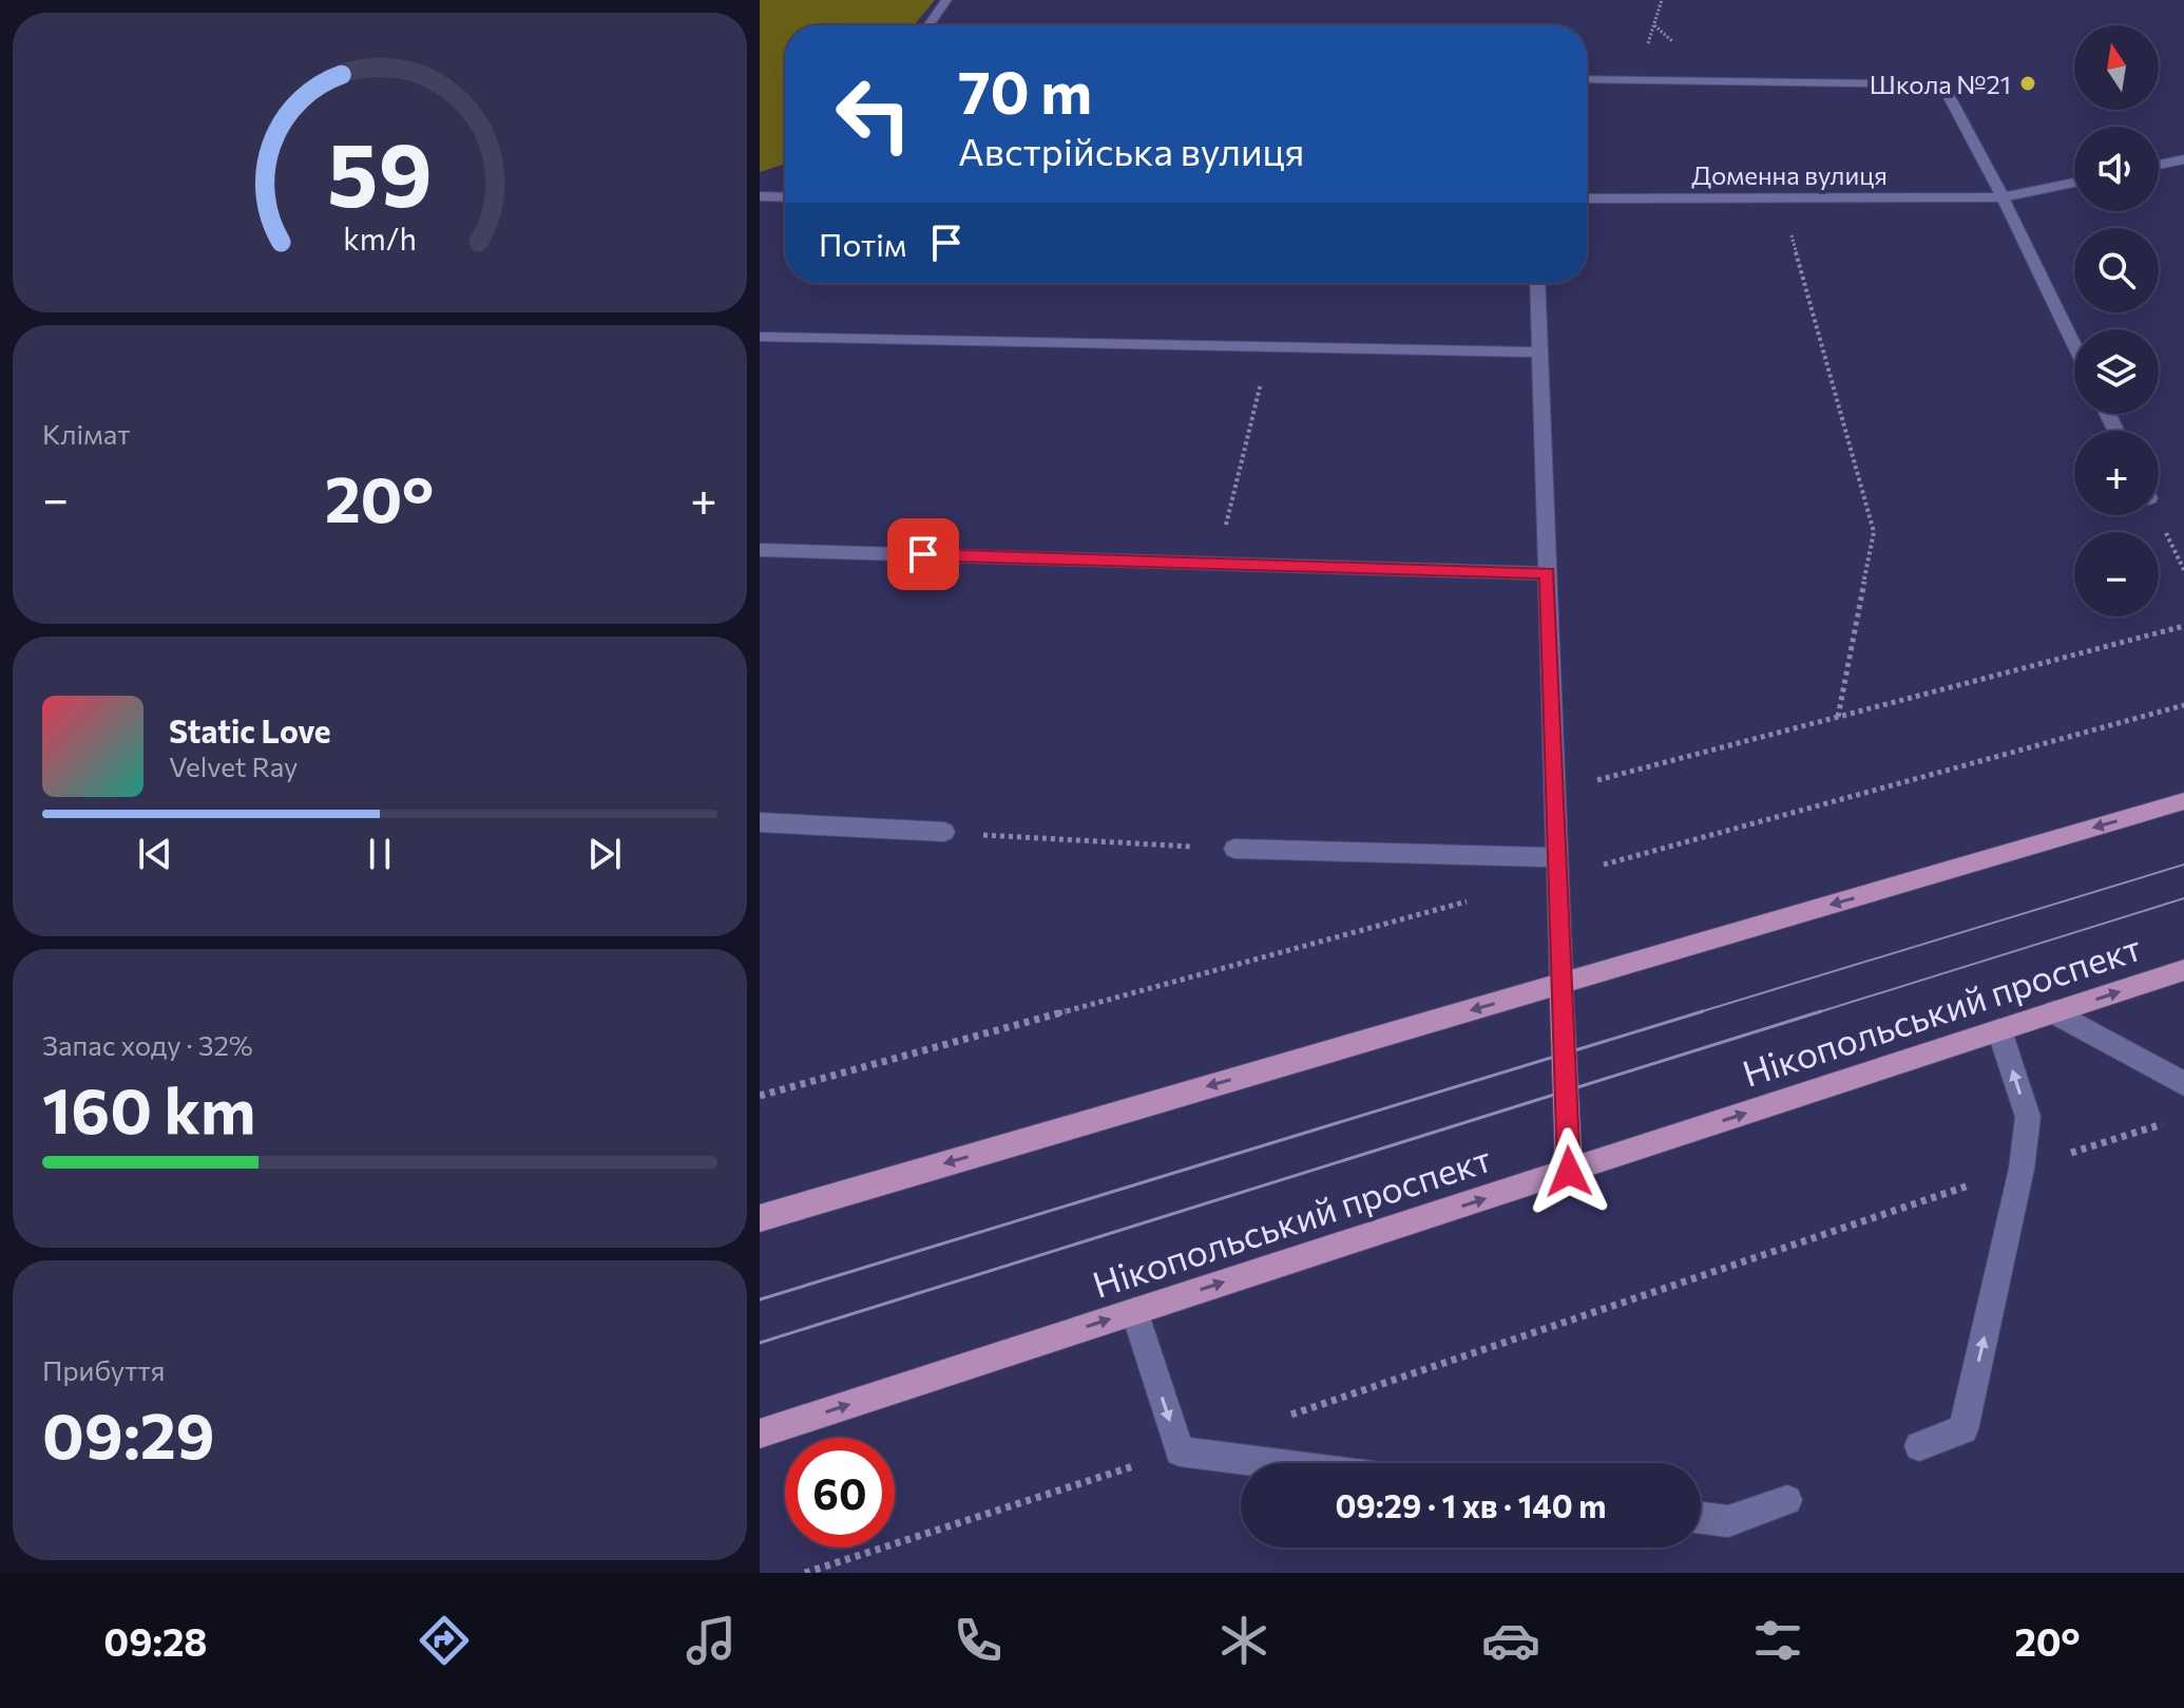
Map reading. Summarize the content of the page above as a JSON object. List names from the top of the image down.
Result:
{
  "streets": {
    "main road": ["Нікопольський проспект"],
    "street": ["Доменна вулиця"]
  },
  "places": ["Школа №21"],
  "north": "top",
  "page": {
    "map_buttons": ["+", "−"],
    "turn": ["70 m", "Австрійська вулиця"],
    "then": "Потім",
    "tile": [
      "Клімат",
      ["Запас ходу · 32%", "160 km"],
      ["Прибуття", "09:29"]
    ],
    "heat": ["−", "20°", "+"],
    "song": ["Static Love", "Velvet Ray"],
    "limit": "60",
    "trip": "09:29 · 1 хв · 140 m",
    "tabs": ["09:28", "20°"],
    "gauge": ["59", "km/h"]
  }
}
